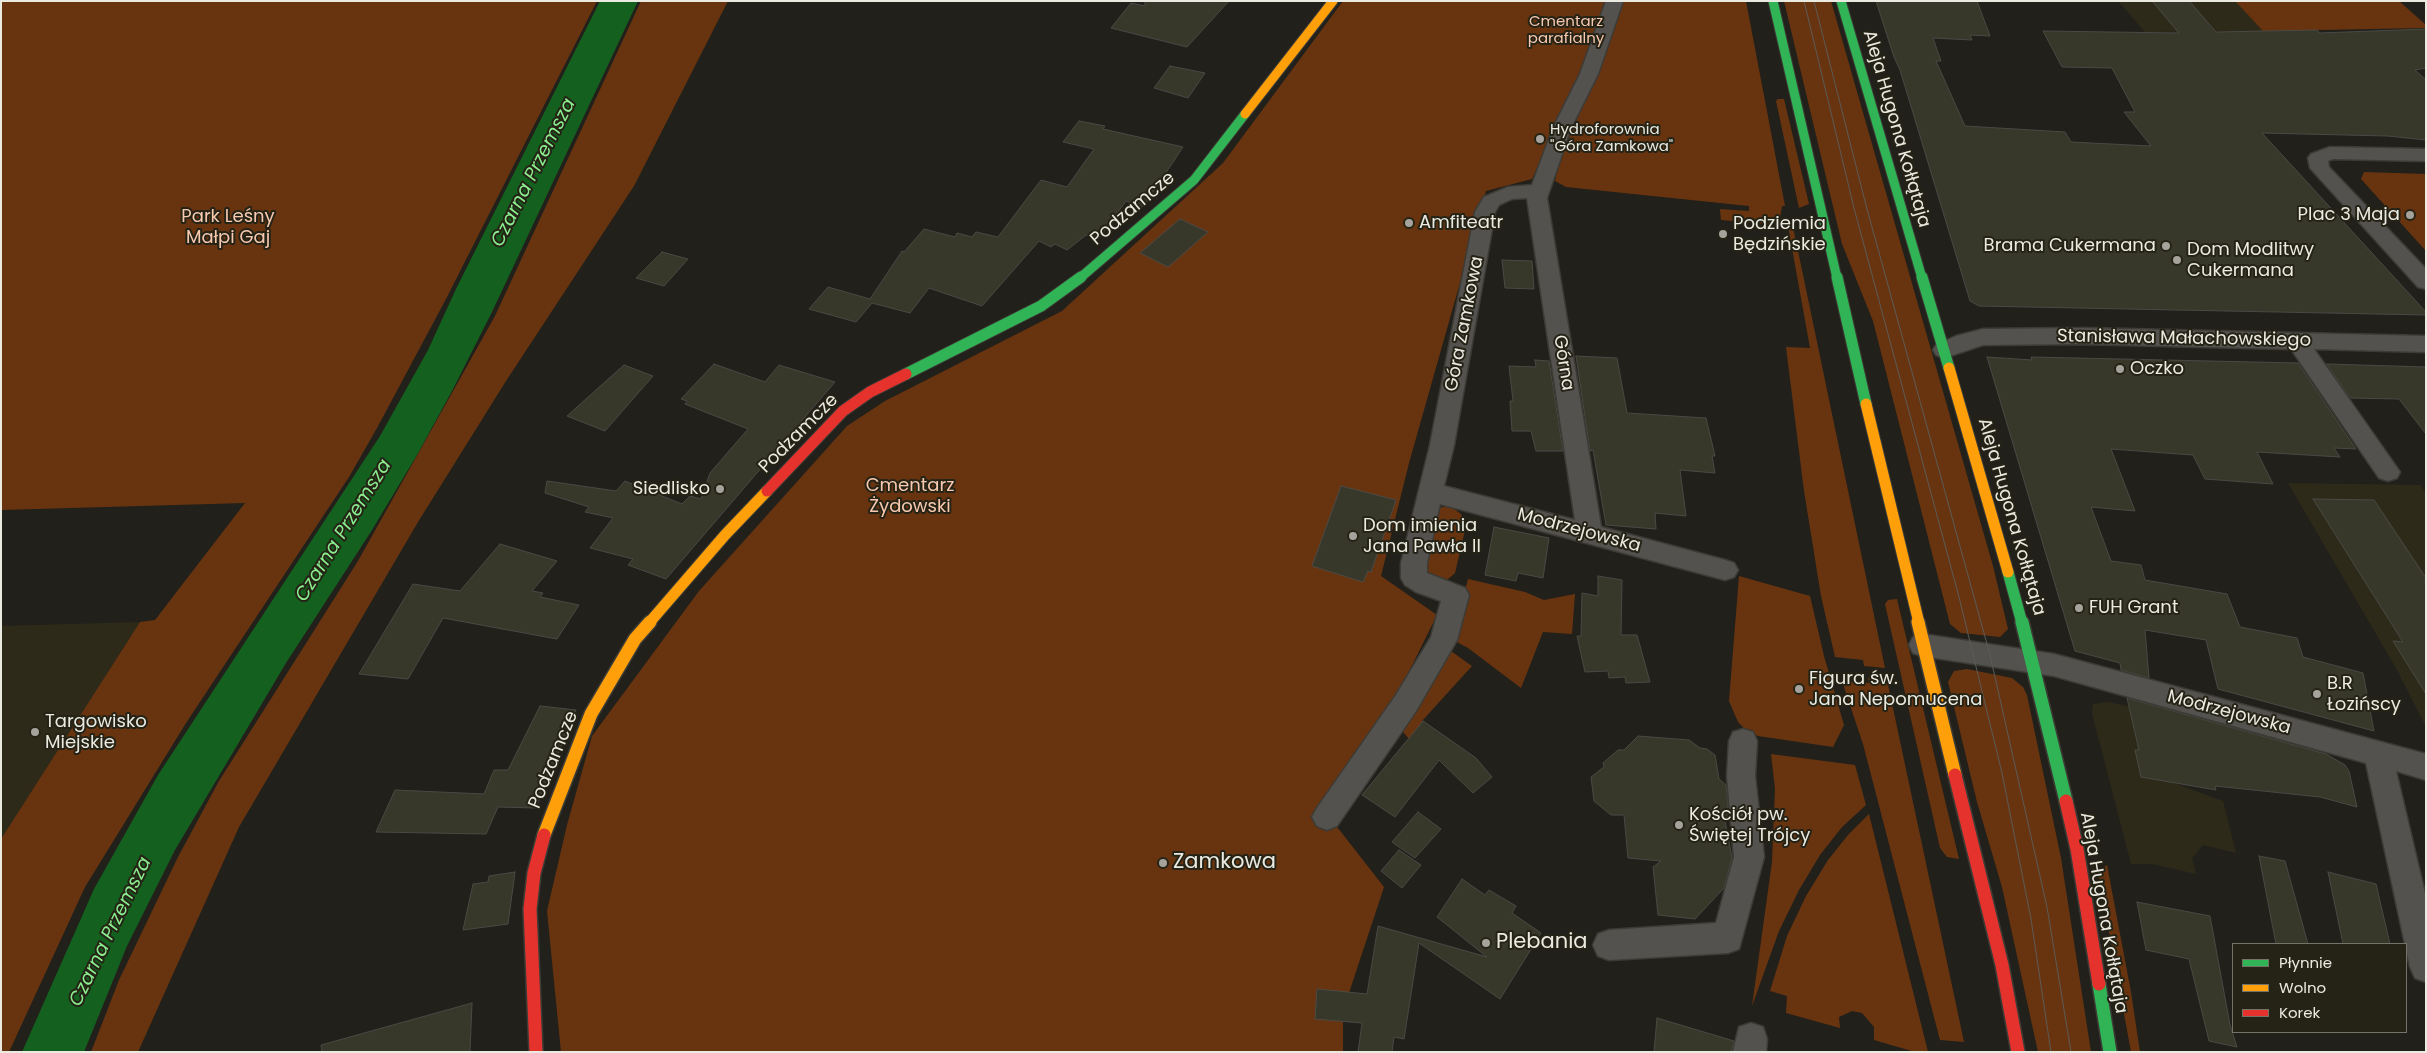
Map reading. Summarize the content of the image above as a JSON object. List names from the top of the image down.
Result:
{
  "streets": {
    "main road": ["Aleja Hugona Kołłątaja", "Podzamcze"],
    "street": [
      "Góra Zamkowa",
      "Stanisława Małachowskiego",
      "Górna",
      "Modrzejowska"
    ]
  },
  "crossings": [
    ["Aleja Hugona Kołłątaja", "Stanisława Małachowskiego"],
    ["Aleja Hugona Kołłątaja", "Modrzejowska"],
    ["Góra Zamkowa", "Górna"],
    ["Góra Zamkowa", "Modrzejowska"],
    ["Górna", "Modrzejowska"]
  ],
  "water": ["Czarna Przemsza"],
  "parks": ["Cmentarz parafialny", "Park Leśny Małpi Gaj", "Cmentarz Żydowski"],
  "places": [
    "Hydroforownia \"Góra Zamkowa\"",
    "Plac 3 Maja",
    "Amfiteatr",
    "Podziemia Będzińskie",
    "Brama Cukermana",
    "Dom Modlitwy Cukermana",
    "Oczko",
    "Siedlisko",
    "Dom imienia Jana Pawła II",
    "FUH Grant",
    "Figura św. Jana Nepomucena",
    "B.R Łozińscy",
    "Targowisko Miejskie",
    "Kościół pw. Świętej Trójcy",
    "Zamkowa",
    "Plebania"
  ],
  "legend": ["Płynnie", "Wolno", "Korek"]
}
